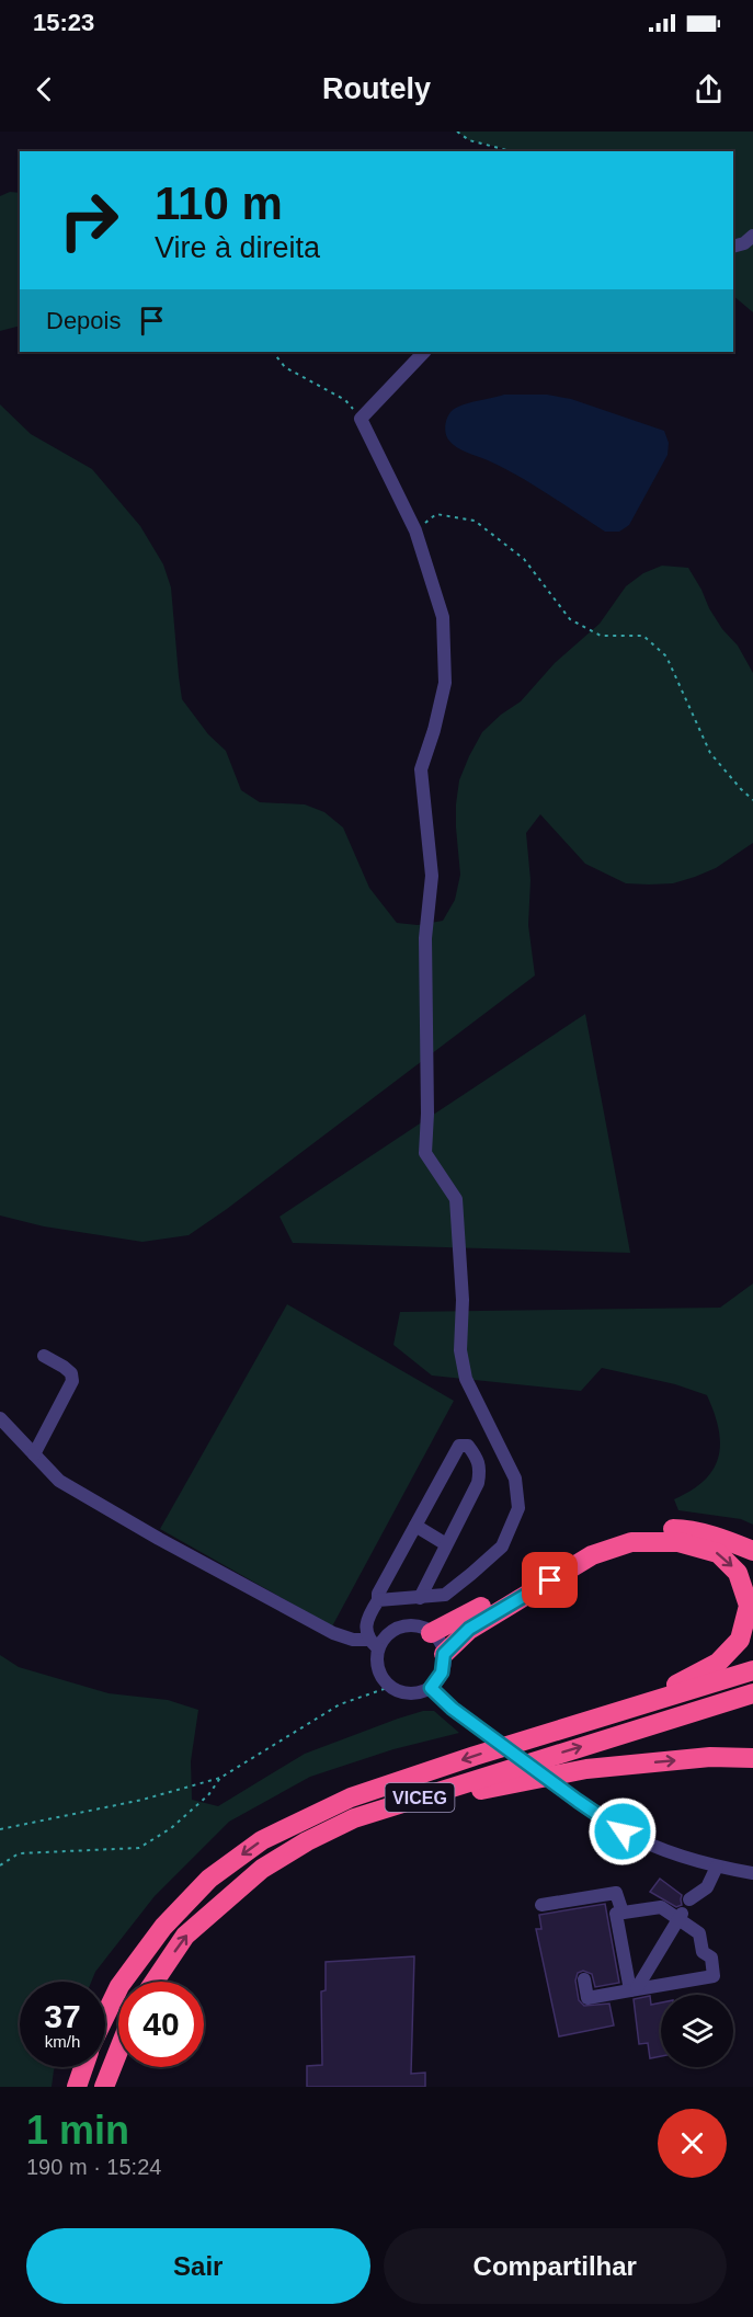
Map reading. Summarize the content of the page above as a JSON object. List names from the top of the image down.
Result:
{
  "streets": {
    "highway": ["VICEG"]
  },
  "page": {
    "status": "15:23",
    "header": "Routely",
    "turn": ["110 m", "Vire à direita"],
    "then": "Depois",
    "speed": "37 km/h",
    "limit": "40",
    "heading": ["1 min", "190 m · 15:24"],
    "buttons": ["Sair", "Compartilhar"]
  }
}
